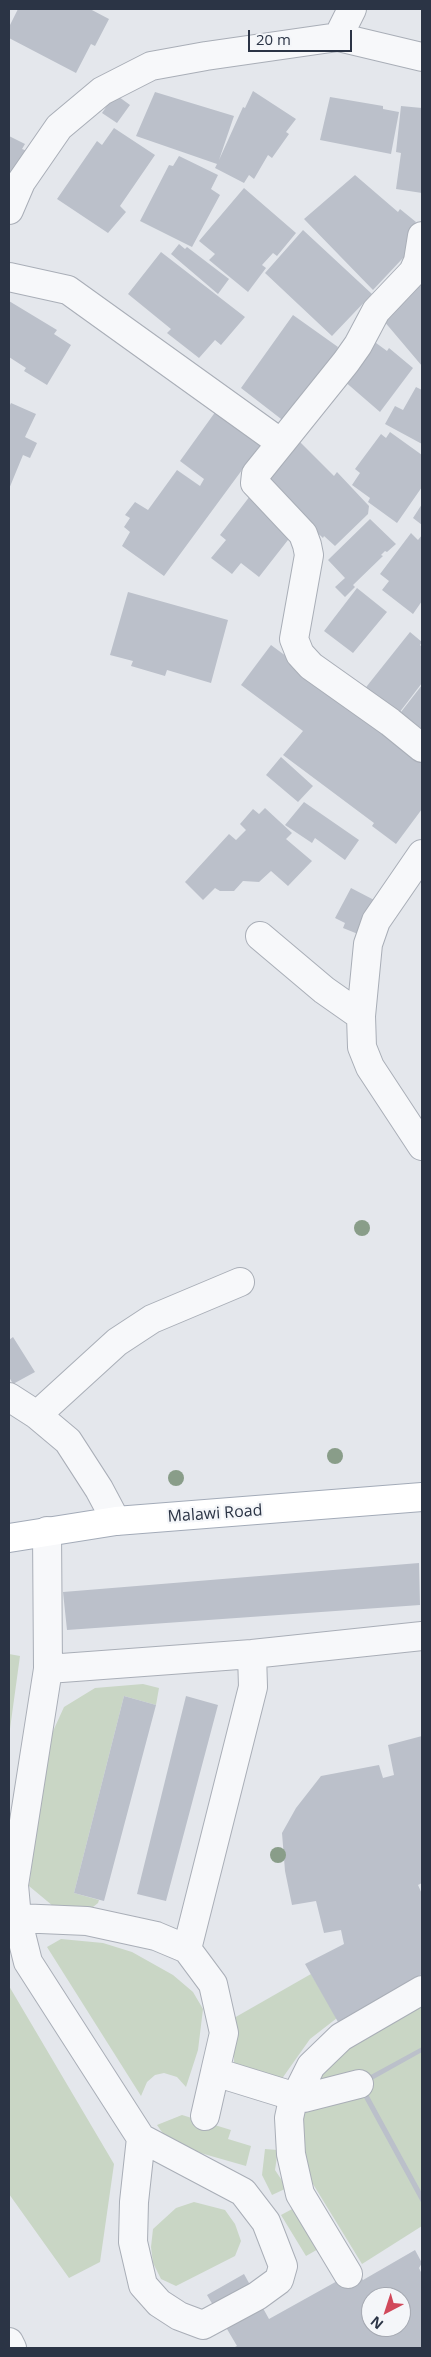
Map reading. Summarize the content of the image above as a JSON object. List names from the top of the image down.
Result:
{
  "streets": {
    "main road": ["Malawi Road"]
  },
  "scale_bar": "20 m",
  "north": "bottom left"
}
